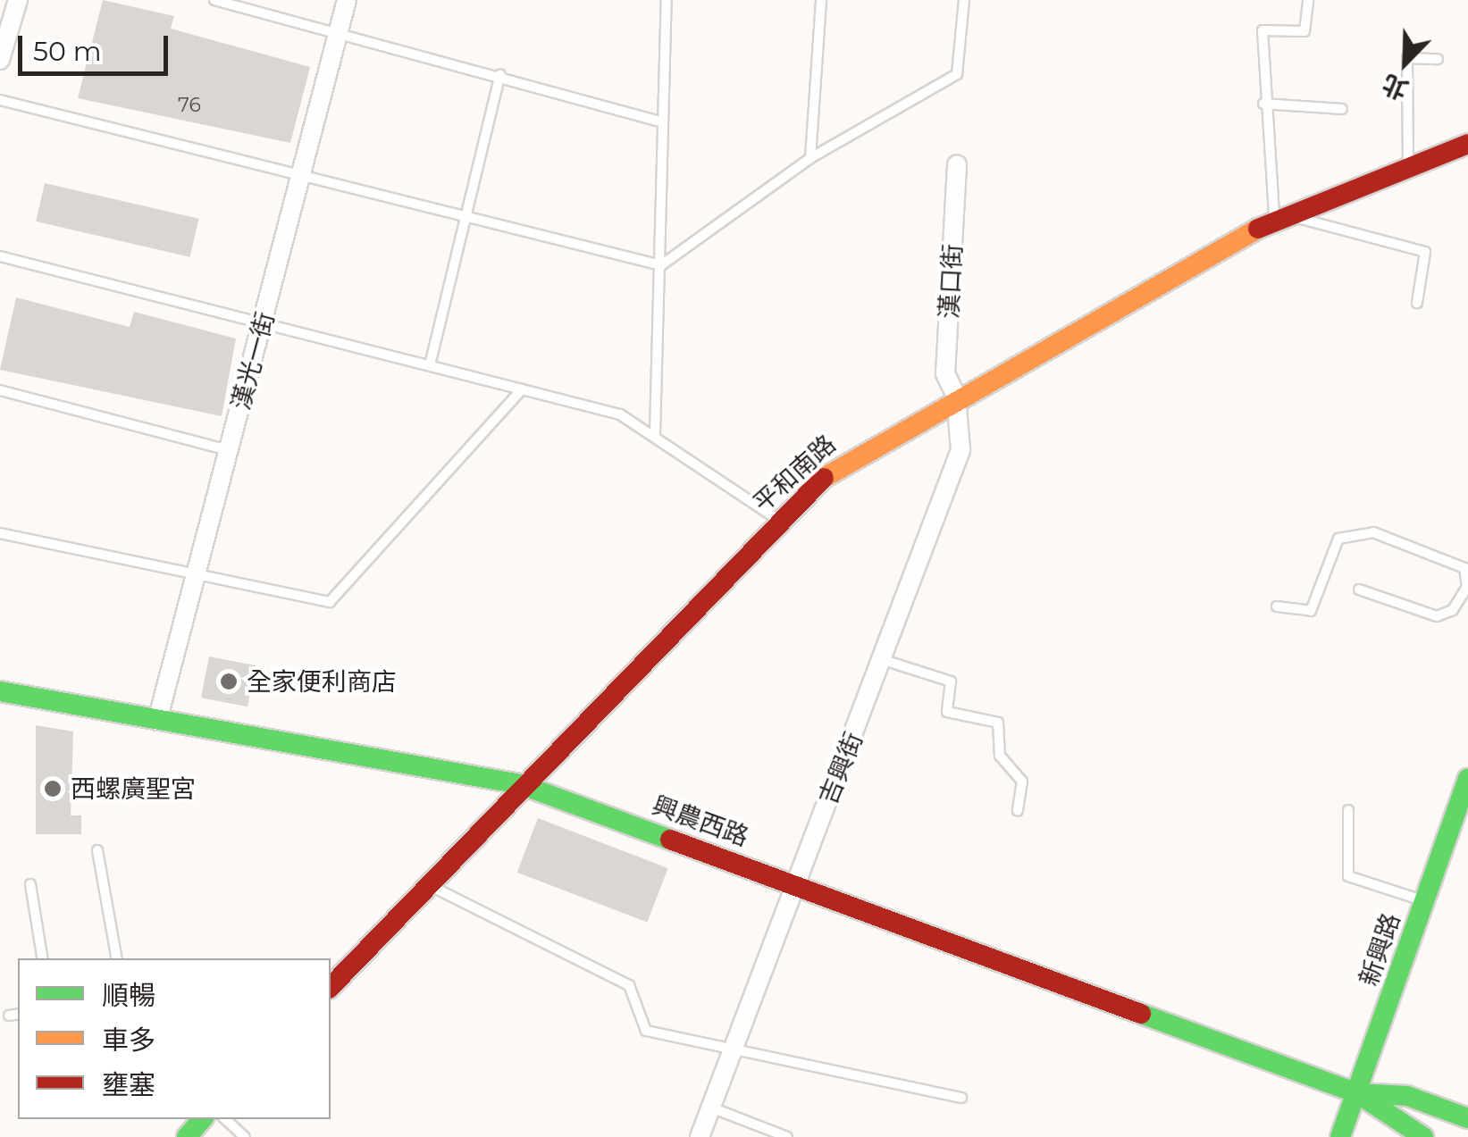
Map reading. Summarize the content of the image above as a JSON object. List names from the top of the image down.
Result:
{
  "streets": {
    "main road": ["平和南路", "興農西路", "新興路"],
    "street": ["漢口街", "漢光一街", "吉興街"]
  },
  "crossings": [
    ["漢口街", "平和南路"],
    ["漢口街", "吉興街"],
    ["漢光一街", "興農西路"],
    ["平和南路", "吉興街"],
    ["平和南路", "興農西路"],
    ["吉興街", "興農西路"],
    ["興農西路", "新興路"]
  ],
  "places": ["全家便利商店", "西螺廣聖宮"],
  "house_numbers": ["76"],
  "legend": ["順暢", "車多", "壅塞"],
  "scale_bar": "50 m",
  "north": "bottom left"
}
